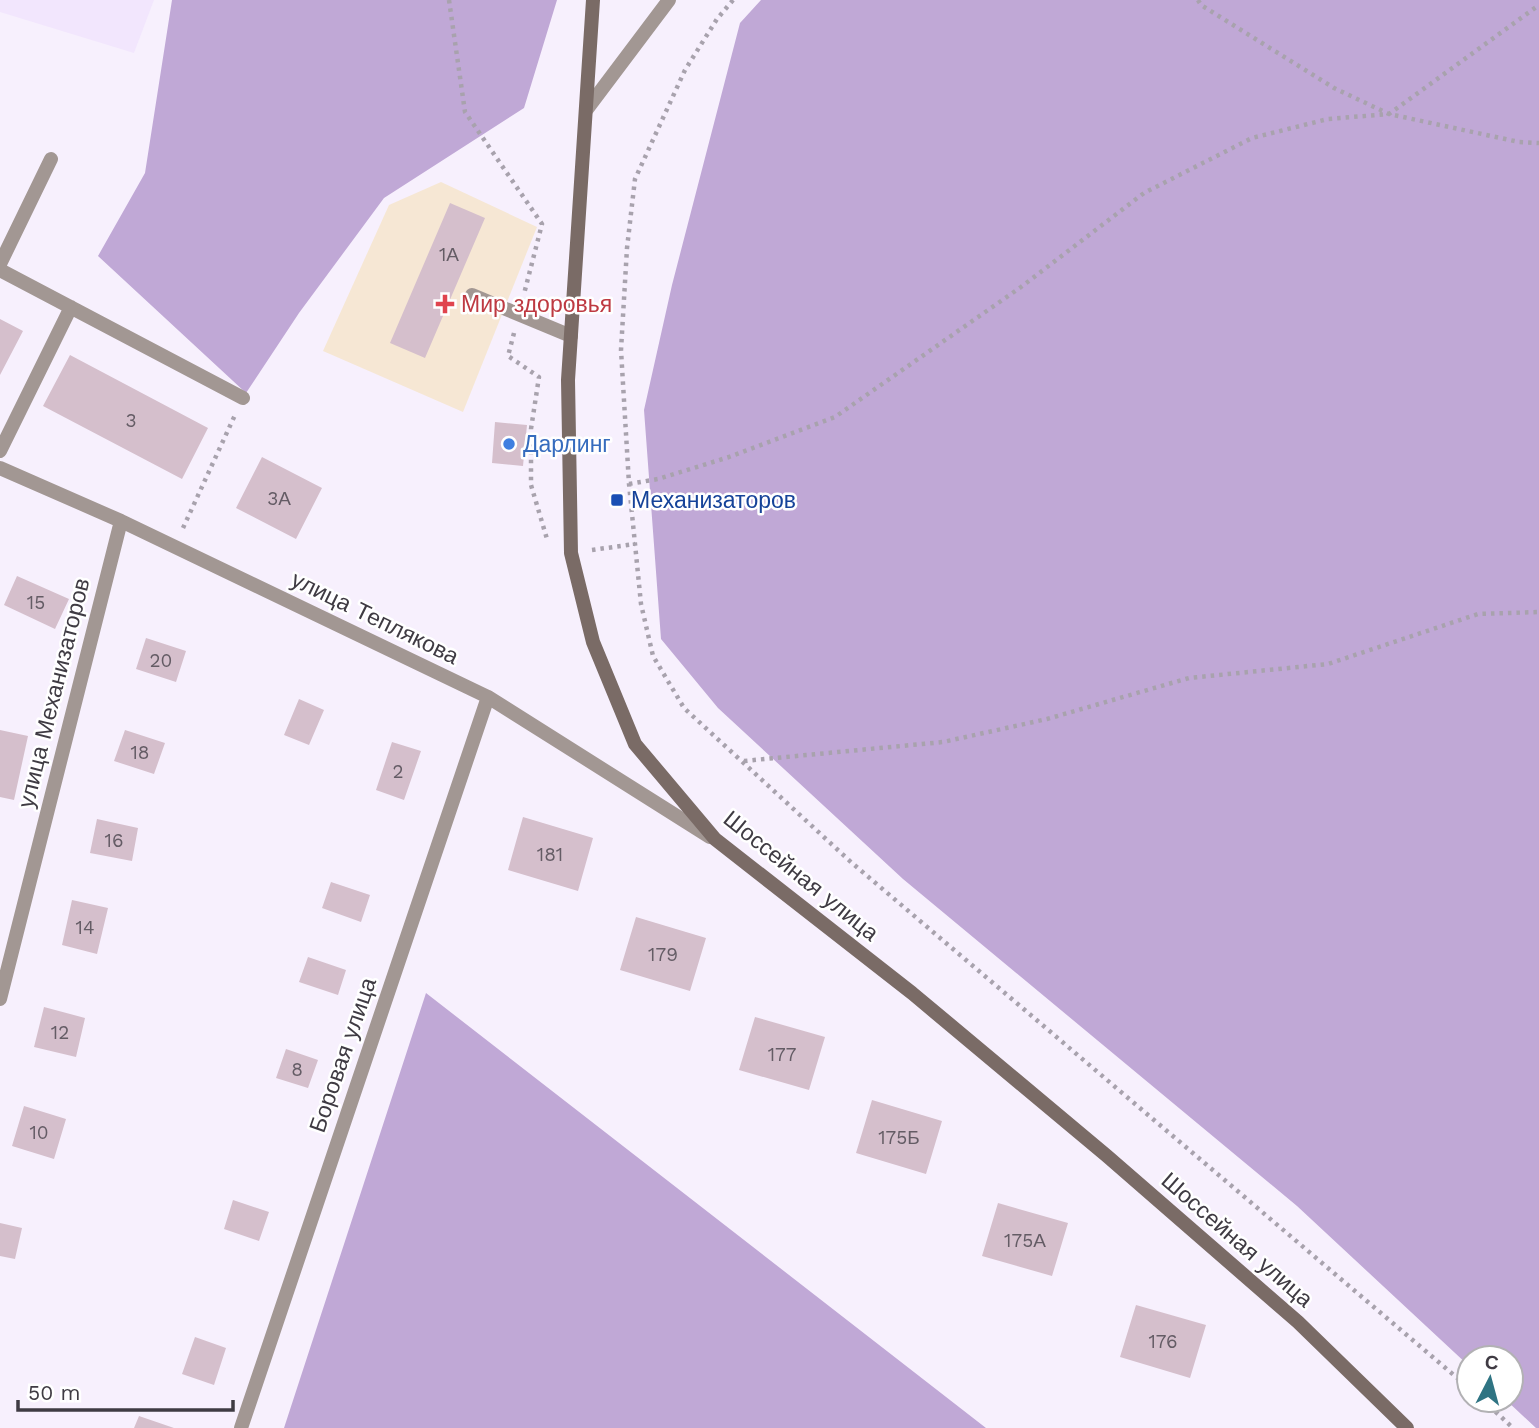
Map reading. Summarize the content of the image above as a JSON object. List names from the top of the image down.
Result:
{
  "streets": {
    "main road": ["Шоссейная улица"],
    "street": ["улица Теплякова", "улица Механизаторов", "Боровая улица"]
  },
  "crossings": [
    ["улица Теплякова", "улица Механизаторов"],
    ["улица Теплякова", "Шоссейная улица"],
    ["улица Теплякова", "Боровая улица"]
  ],
  "places": {
    "health": ["Мир здоровья"],
    "other": ["Дарлинг"],
    "transit": ["Механизаторов"]
  },
  "house_numbers": [
    "1А",
    "3",
    "3А",
    "15",
    "20",
    "18",
    "2",
    "16",
    "181",
    "14",
    "179",
    "12",
    "177",
    "8",
    "10",
    "175Б",
    "175А",
    "176"
  ],
  "scale_bar": "50 m",
  "north": "top"
}
